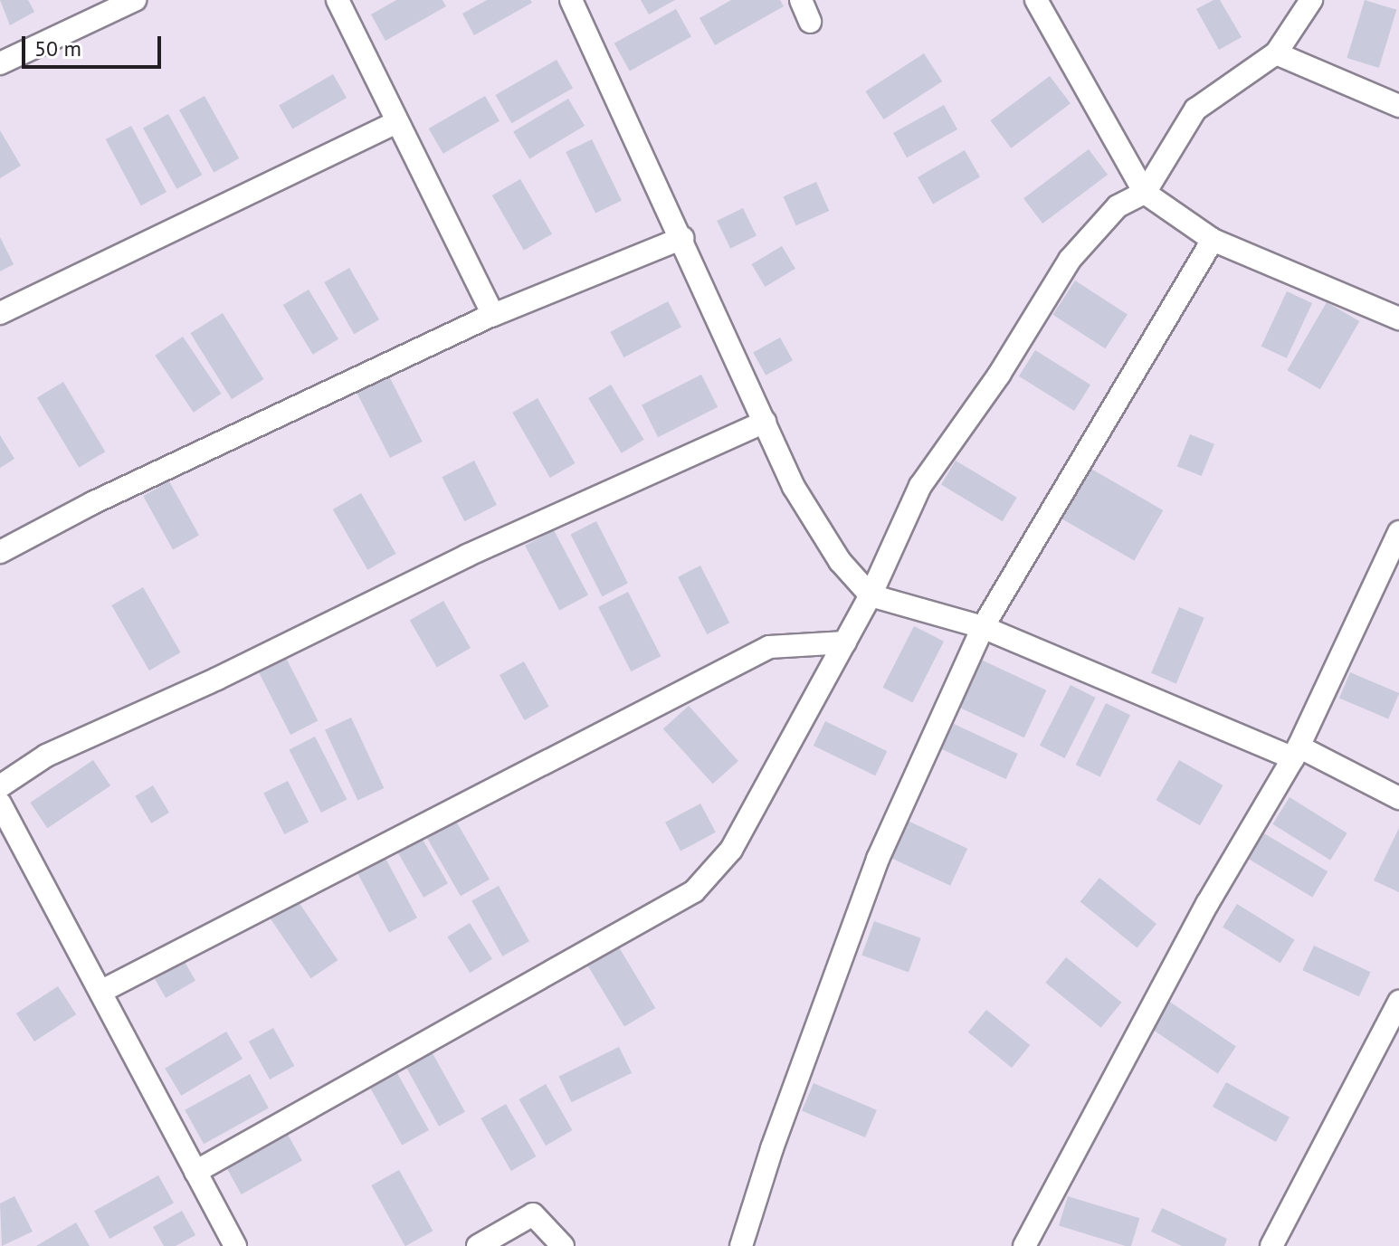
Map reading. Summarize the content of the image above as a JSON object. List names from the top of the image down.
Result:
{
  "scale_bar": "50 m"
}
